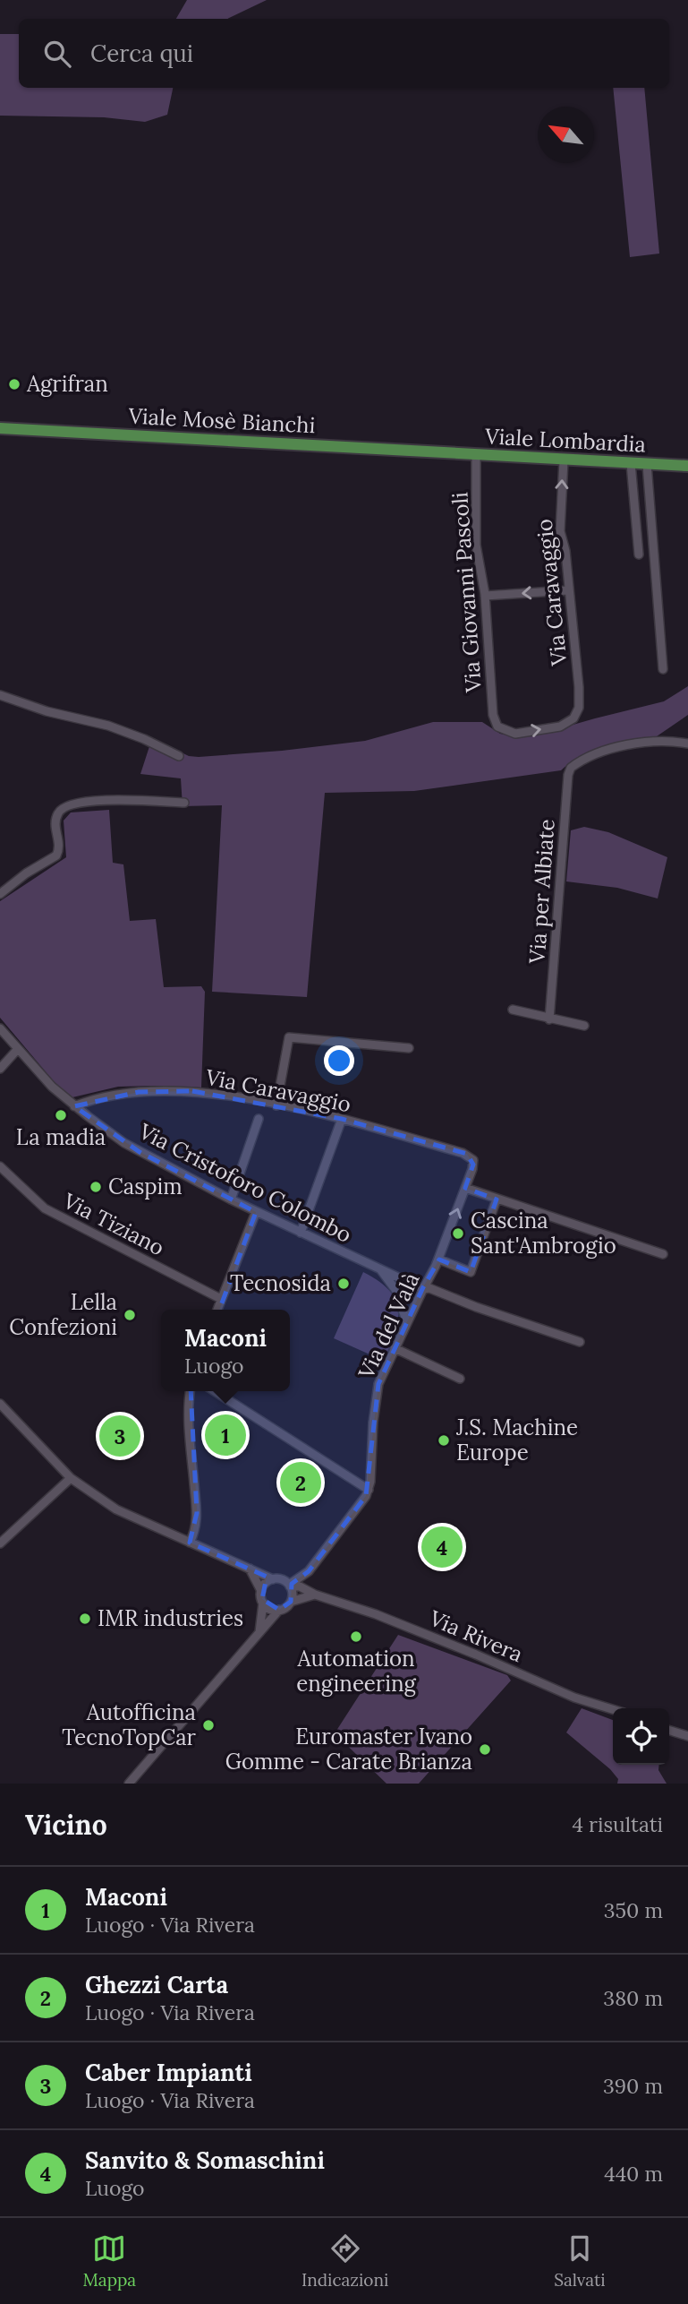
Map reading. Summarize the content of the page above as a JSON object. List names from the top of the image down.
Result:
{
  "streets": {
    "main road": ["Viale Mosè Bianchi", "Viale Lombardia"],
    "street": [
      "Via Giovanni Pascoli",
      "Via Caravaggio",
      "Via per Albiate",
      "Via Cristoforo Colombo",
      "Via Tiziano",
      "Via del Valà",
      "Via Rivera"
    ]
  },
  "crossings": [
    ["Viale Mosè Bianchi", "Viale Lombardia"],
    ["Viale Lombardia", "Via Giovanni Pascoli"],
    ["Viale Lombardia", "Via Caravaggio"],
    ["Via Giovanni Pascoli", "Via Caravaggio"],
    ["Via Caravaggio", "Via Cristoforo Colombo"],
    ["Via Caravaggio", "Via del Valà"],
    ["Via Cristoforo Colombo", "Via del Valà"],
    ["Via del Valà", "Via Rivera"]
  ],
  "one_way": ["Via Caravaggio"],
  "places": [
    "Agrifran",
    "La madia",
    "Caspim",
    "Cascina Sant'Ambrogio",
    "Tecnosida",
    "Lella Confezioni",
    "J.S. Machine Europe",
    "IMR industries",
    "Automation engineering",
    "Autofficina TecnoTopCar",
    "Euromaster Ivano Gomme - Carate Brianza"
  ],
  "north": "top left",
  "page": {
    "search": "Cerca qui",
    "popup": ["Maconi", "Luogo"],
    "pins": [
      "1",
      "3",
      "2",
      "4"
    ],
    "heading": ["Vicino", "4 risultati"],
    "list": [
      {
        "mark": "1",
        "name": "Maconi",
        "note": "Luogo · Via Rivera",
        "value": "350 m"
      },
      {
        "mark": "2",
        "name": "Ghezzi Carta",
        "note": "Luogo · Via Rivera",
        "value": "380 m"
      },
      {
        "mark": "3",
        "name": "Caber Impianti",
        "note": "Luogo · Via Rivera",
        "value": "390 m"
      },
      {
        "mark": "4",
        "name": "Sanvito & Somaschini",
        "note": "Luogo",
        "value": "440 m"
      }
    ],
    "nav": ["Mappa", "Indicazioni", "Salvati"]
  }
}
